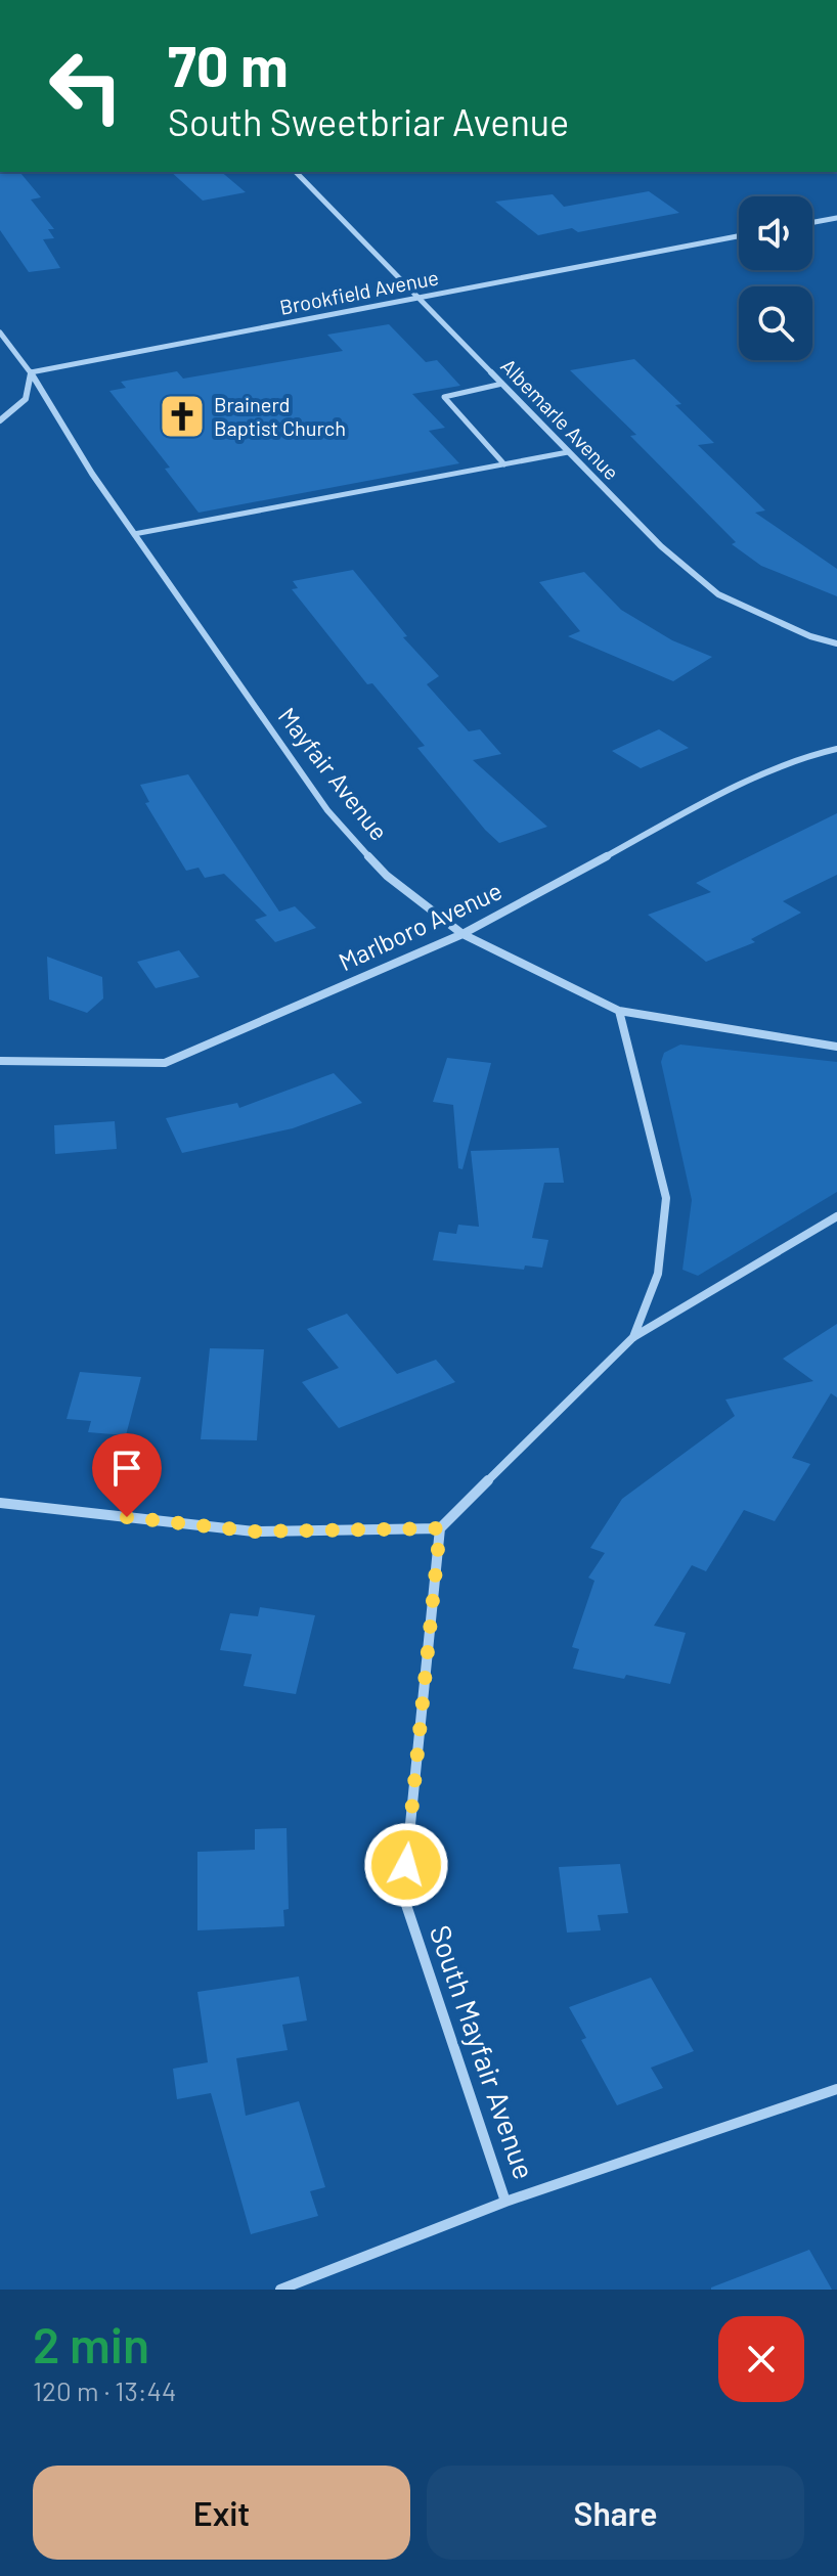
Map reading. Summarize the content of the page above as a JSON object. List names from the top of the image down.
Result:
{
  "streets": {
    "street": [
      "Brookfield Avenue",
      "Albemarle Avenue",
      "Mayfair Avenue",
      "Marlboro Avenue",
      "South Mayfair Avenue"
    ]
  },
  "crossings": [
    ["Brookfield Avenue", "Albemarle Avenue"],
    ["Brookfield Avenue", "Mayfair Avenue"],
    ["Mayfair Avenue", "Marlboro Avenue"]
  ],
  "places": {
    "church": ["Brainerd Baptist Church"]
  },
  "page": {
    "turn": ["70 m", "South Sweetbriar Avenue"],
    "heading": ["2 min", "120 m · 13:44"],
    "buttons": ["Exit", "Share"]
  }
}
